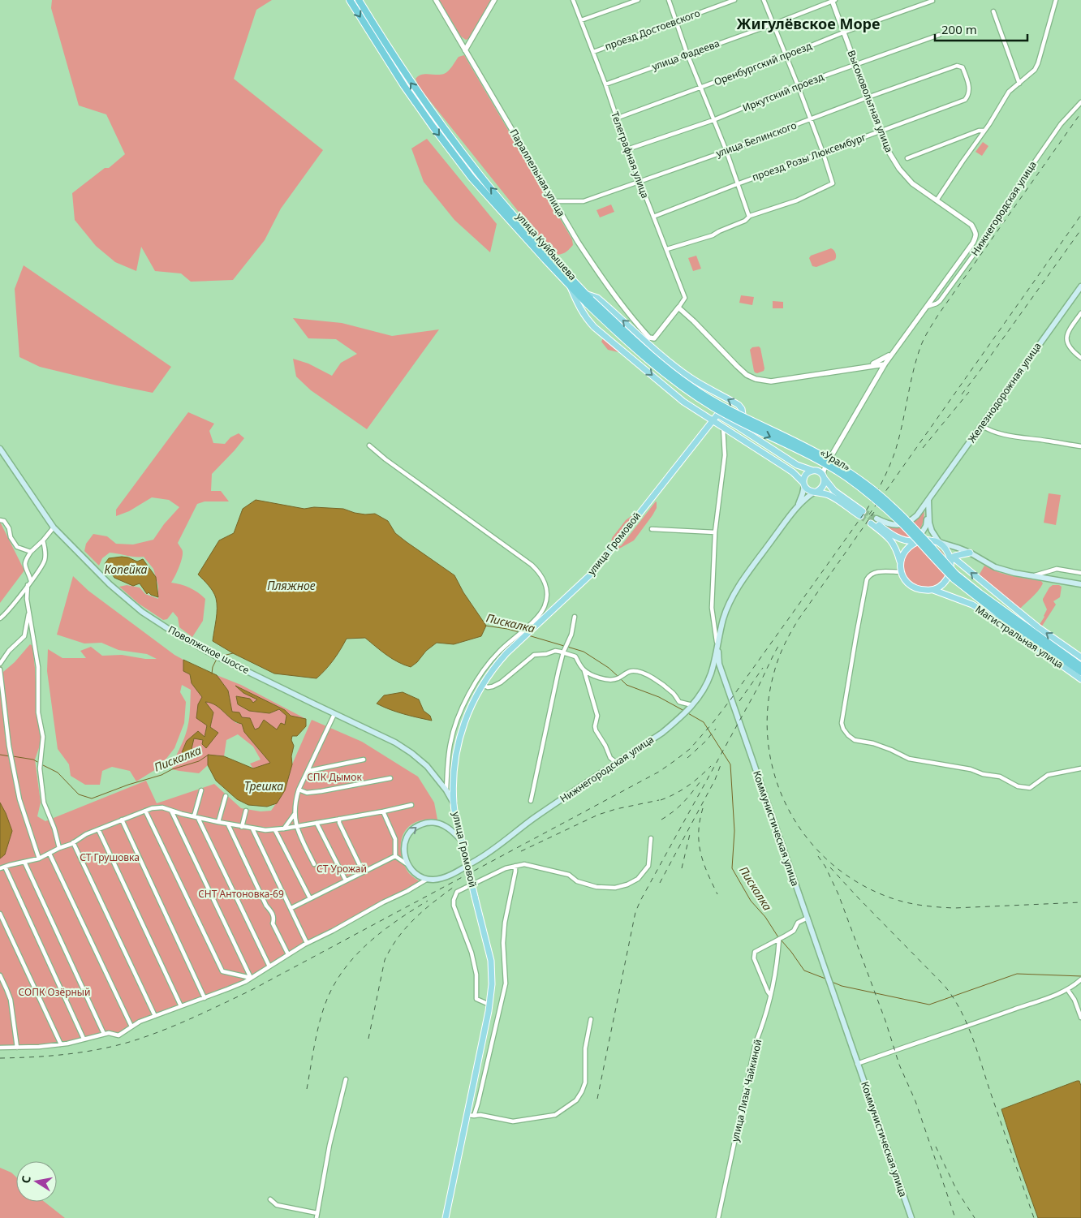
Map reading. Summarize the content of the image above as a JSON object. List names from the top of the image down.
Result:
{
  "streets": {
    "highway": ["улица Куйбышева", "«Урал»"],
    "main road": [
      "Нижнегородская улица",
      "Железнодорожная улица",
      "улица Громовой",
      "Магистральная улица",
      "Поволжское шоссе",
      "Коммунистическая улица"
    ],
    "street": [
      "проезд Достоевского",
      "улица Фадеева",
      "Оренбургский проезд",
      "Иркутский проезд",
      "Высоковольтная улица",
      "улица Белинского",
      "Телеграфная улица",
      "проезд Розы Люксембург",
      "Параллельная улица",
      "улица Лизы Чайкиной"
    ]
  },
  "crossings": [
    ["проезд Достоевского", "Телеграфная улица"],
    ["улица Фадеева", "Высоковольтная улица"],
    ["улица Фадеева", "Телеграфная улица"],
    ["Оренбургский проезд", "Высоковольтная улица"],
    ["Оренбургский проезд", "Телеграфная улица"],
    ["Иркутский проезд", "Высоковольтная улица"],
    ["Иркутский проезд", "Телеграфная улица"],
    ["Высоковольтная улица", "улица Белинского"],
    ["Высоковольтная улица", "проезд Розы Люксембург"],
    ["Высоковольтная улица", "Нижнегородская улица"],
    ["улица Белинского", "Телеграфная улица"],
    ["улица Белинского", "проезд Розы Люксембург"],
    ["улица Белинского", "Параллельная улица"],
    ["Телеграфная улица", "проезд Розы Люксембург"],
    ["Телеграфная улица", "Параллельная улица"],
    ["Нижнегородская улица", "улица Куйбышева"],
    ["Нижнегородская улица", "Коммунистическая улица"],
    ["улица Куйбышева", "«Урал»"],
    ["улица Куйбышева", "улица Громовой"],
    ["улица Куйбышева", "Коммунистическая улица"],
    ["улица Громовой", "Поволжское шоссе"]
  ],
  "districts": ["Жигулёвское Море"],
  "water": [
    "Копейка",
    "Пляжное",
    "Пискалка",
    "Трешка"
  ],
  "parks": [
    "СПК Дымок",
    "СТ Грушовка",
    "СТ Урожай",
    "СНТ Антоновка-69",
    "СОПК Озёрный"
  ],
  "scale_bar": "200 m",
  "north": "left"
}
